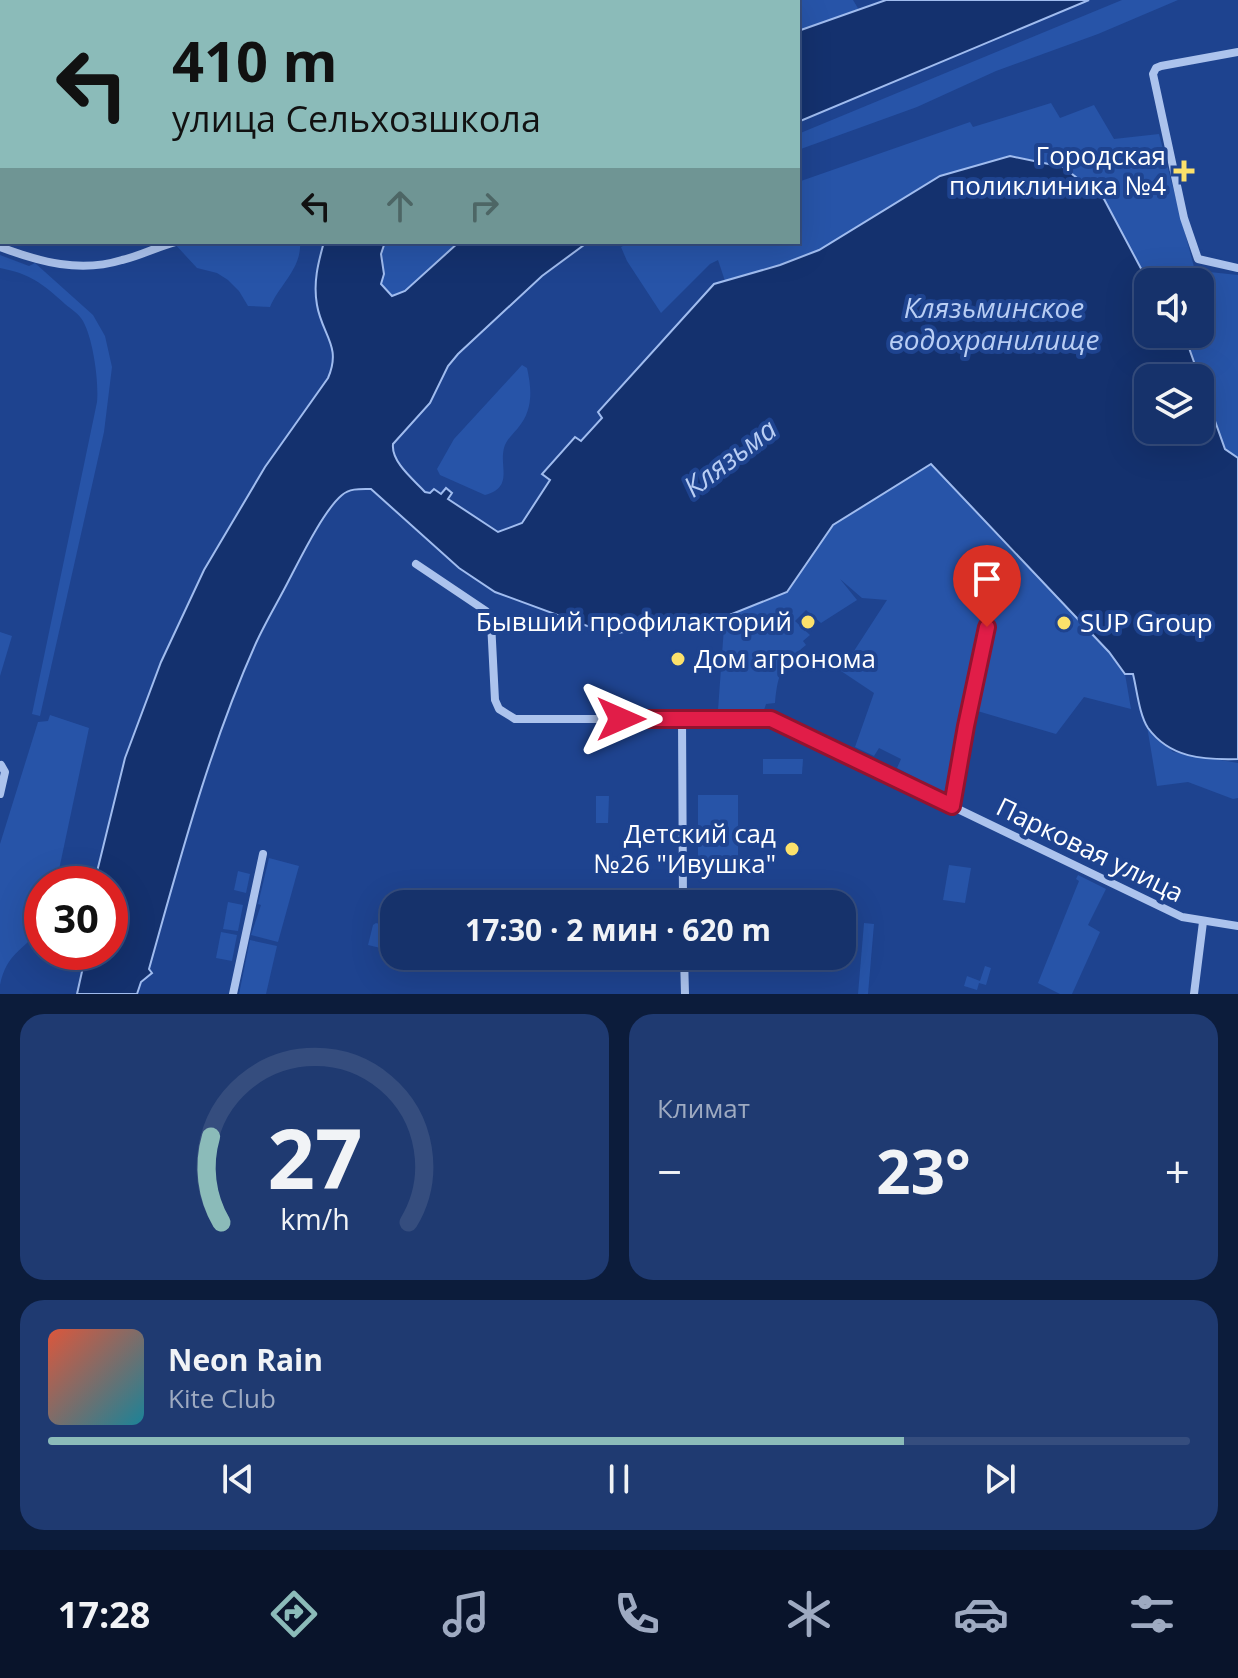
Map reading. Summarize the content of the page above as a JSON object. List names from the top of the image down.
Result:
{
  "streets": {
    "street": ["Парковая улица"]
  },
  "water": ["Клязьминское водохранилище", "Клязьма"],
  "places": {
    "health": ["Городская поликлиника №4"],
    "other": [
      "Бывший профилакторий",
      "SUP Group",
      "Дом агронома",
      "Детский сад №26 \"Ивушка\""
    ]
  },
  "page": {
    "turn": ["410 m", "улица Сельхозшкола"],
    "limit": "30",
    "trip": "17:30 · 2 мин · 620 m",
    "tile": "Климат",
    "heat": ["−", "23°", "+"],
    "song": ["Neon Rain", "Kite Club"],
    "tabs": "17:28",
    "gauge": ["27", "km/h"]
  }
}
